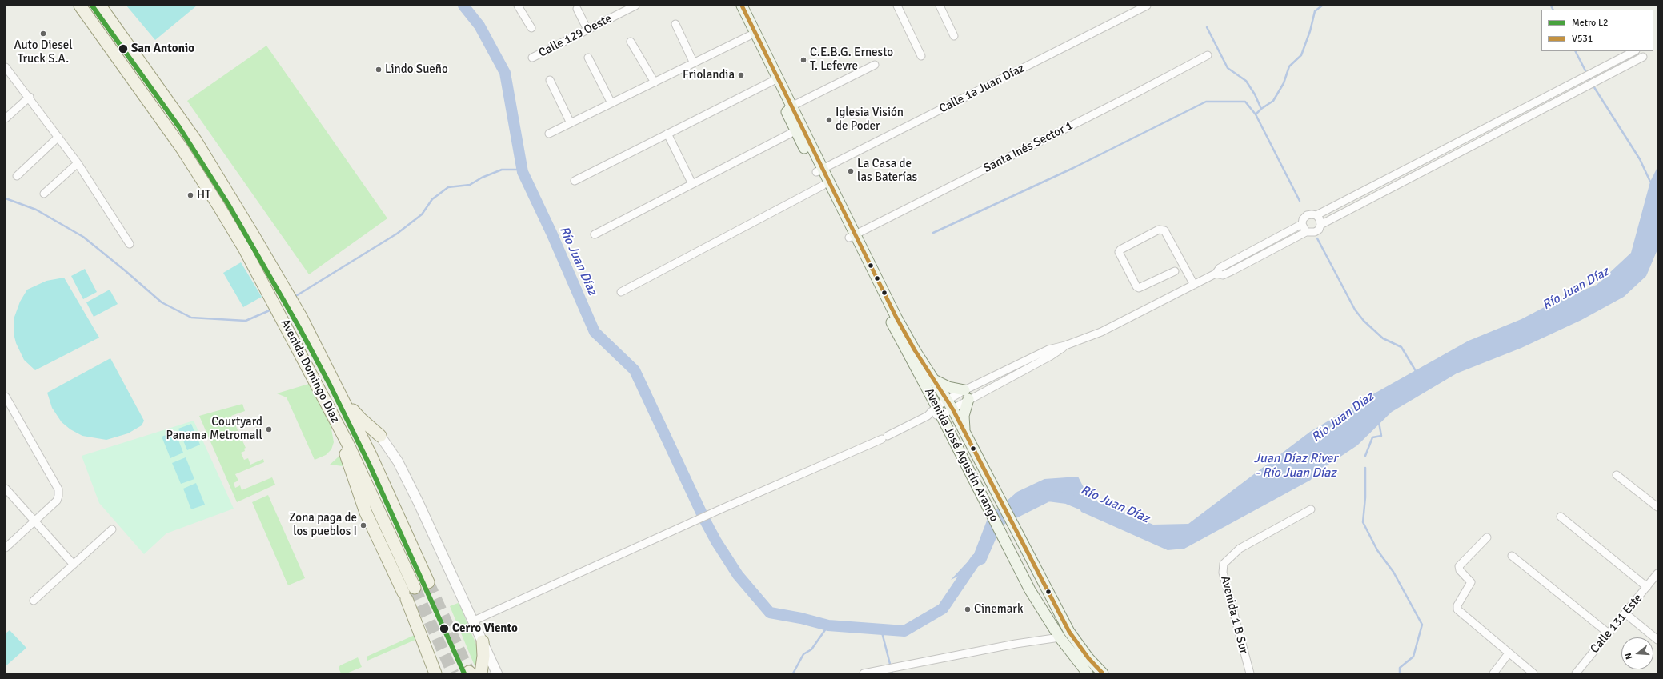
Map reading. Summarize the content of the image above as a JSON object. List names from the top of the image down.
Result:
{
  "streets": {
    "main road": ["Avenida Domingo Díaz", "Avenida José Agustín Arango"],
    "street": [
      "Calle 129 Oeste",
      "Calle 1a Juan Díaz",
      "Santa Inés Sector 1",
      "Avenida 1 B Sur",
      "Calle 131 Este"
    ]
  },
  "crossings": [
    ["Calle 1a Juan Díaz", "Avenida José Agustín Arango"],
    ["Santa Inés Sector 1", "Avenida José Agustín Arango"]
  ],
  "water": ["Río Juan Díaz", "Juan Díaz River - Río Juan Díaz"],
  "places": [
    "Auto Diesel Truck S.A.",
    "San Antonio",
    "C.E.B.G. Ernesto T. Lefevre",
    "Lindo Sueño",
    "Friolandia",
    "Iglesia Visión de Poder",
    "La Casa de las Baterías",
    "HT",
    "Courtyard Panama Metromall",
    "Zona paga de los pueblos I",
    "Cinemark",
    "Cerro Viento"
  ],
  "lines": ["metro line L2", "transit line V531"],
  "legend": ["Metro L2", "V531"],
  "north": "left"
}
